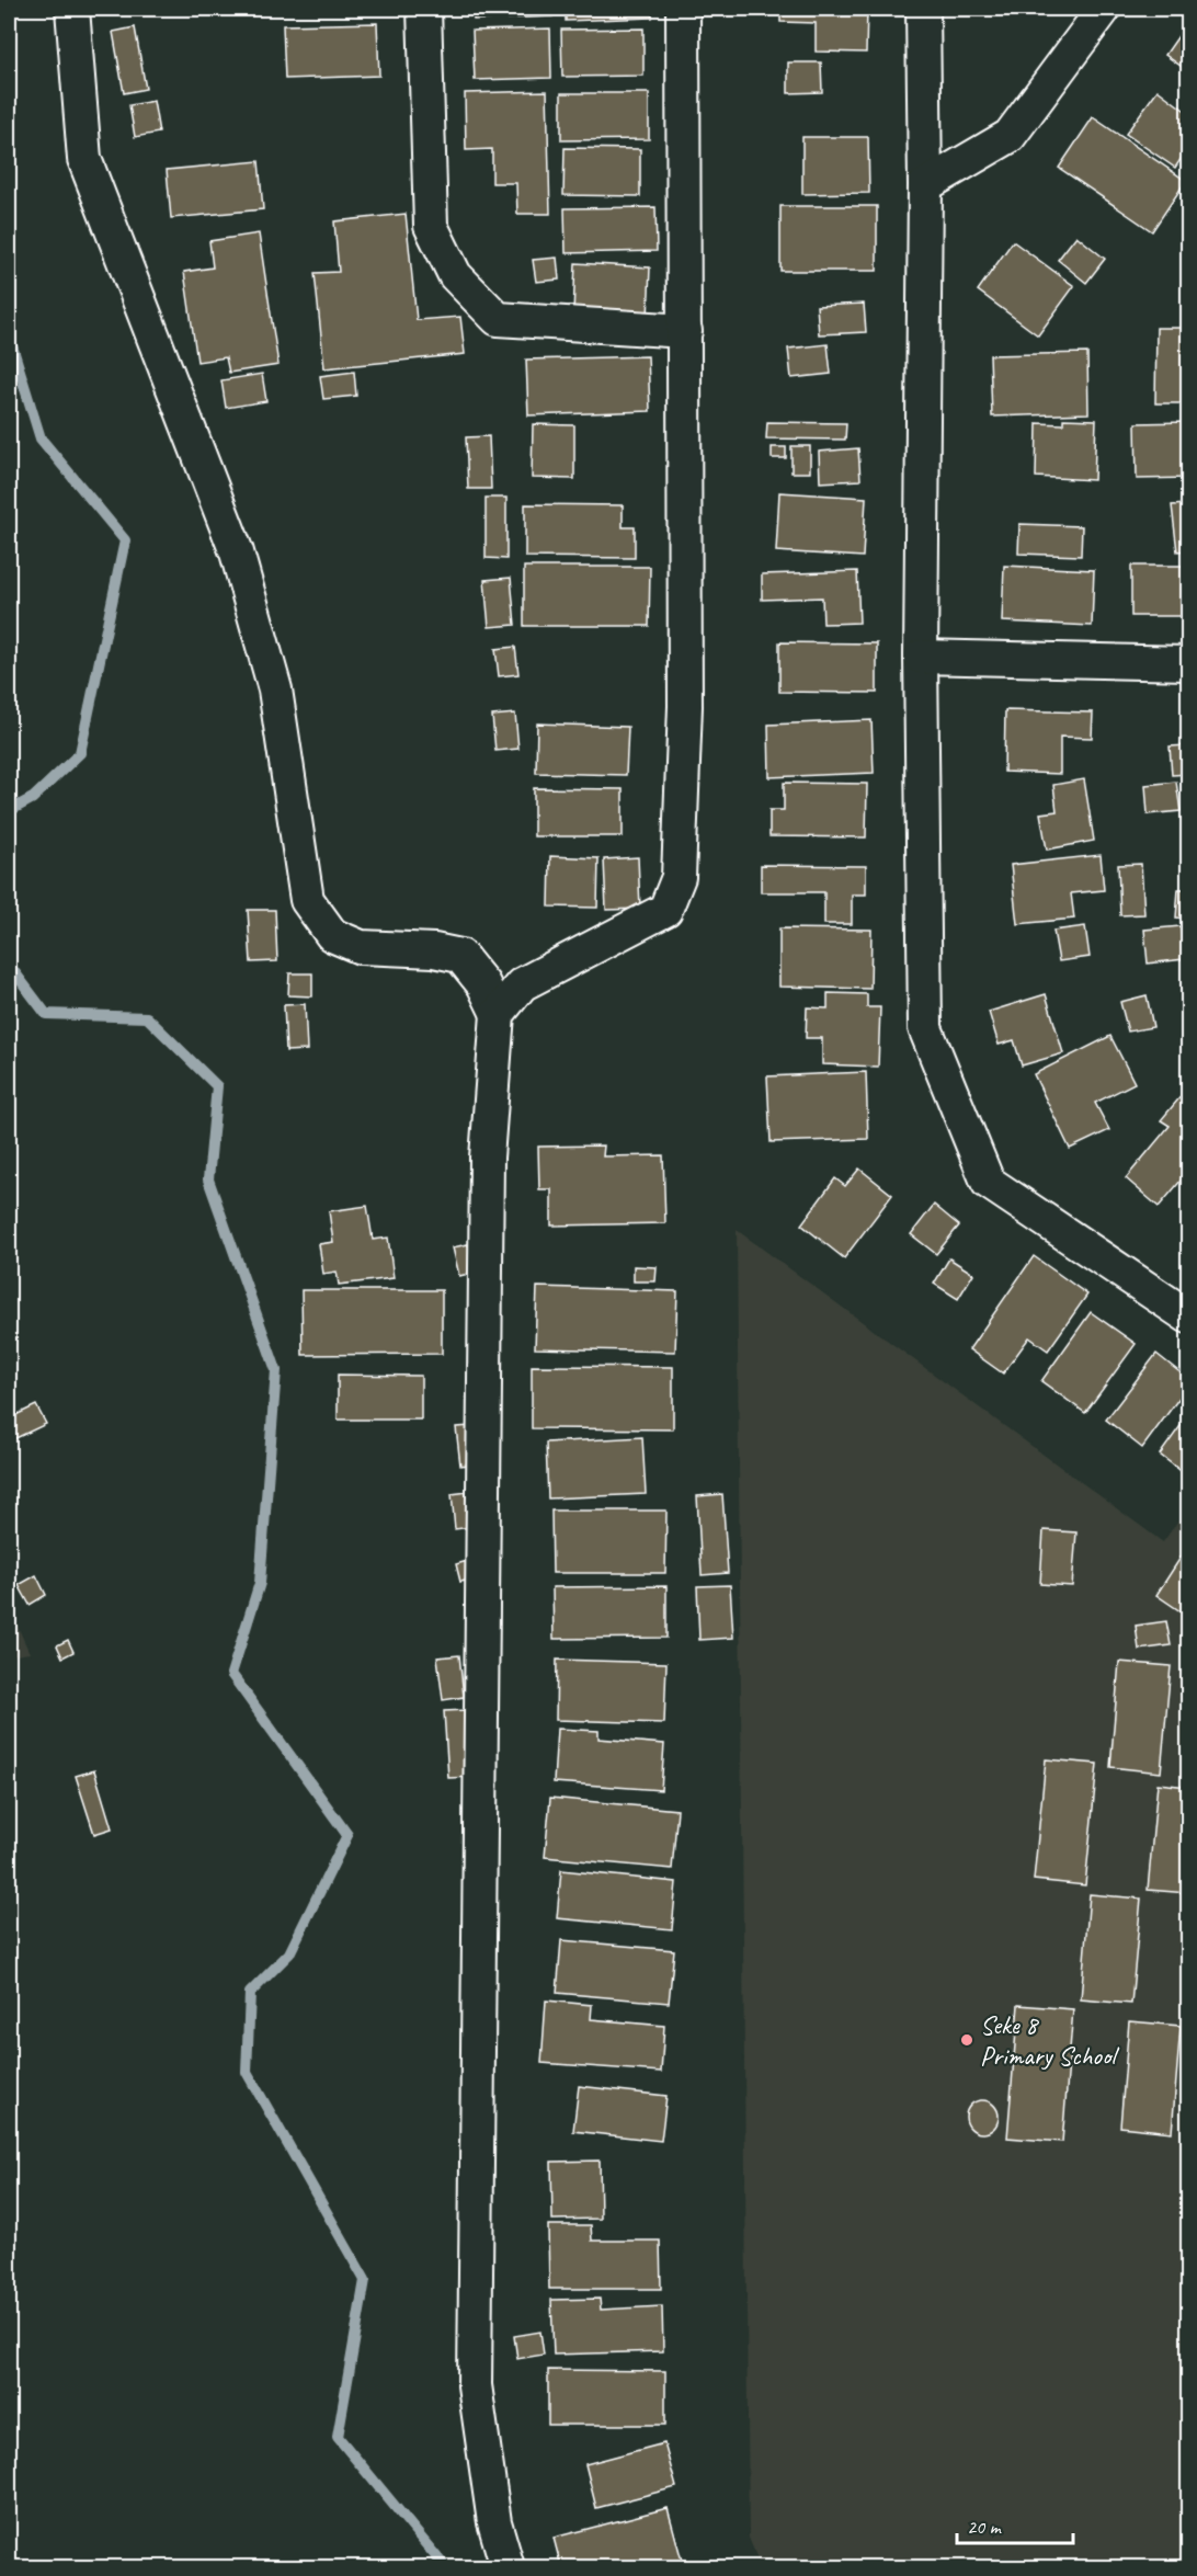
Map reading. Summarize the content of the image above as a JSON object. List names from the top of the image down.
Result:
{
  "places": ["Seke 8 Primary School"],
  "scale_bar": "20 m"
}
